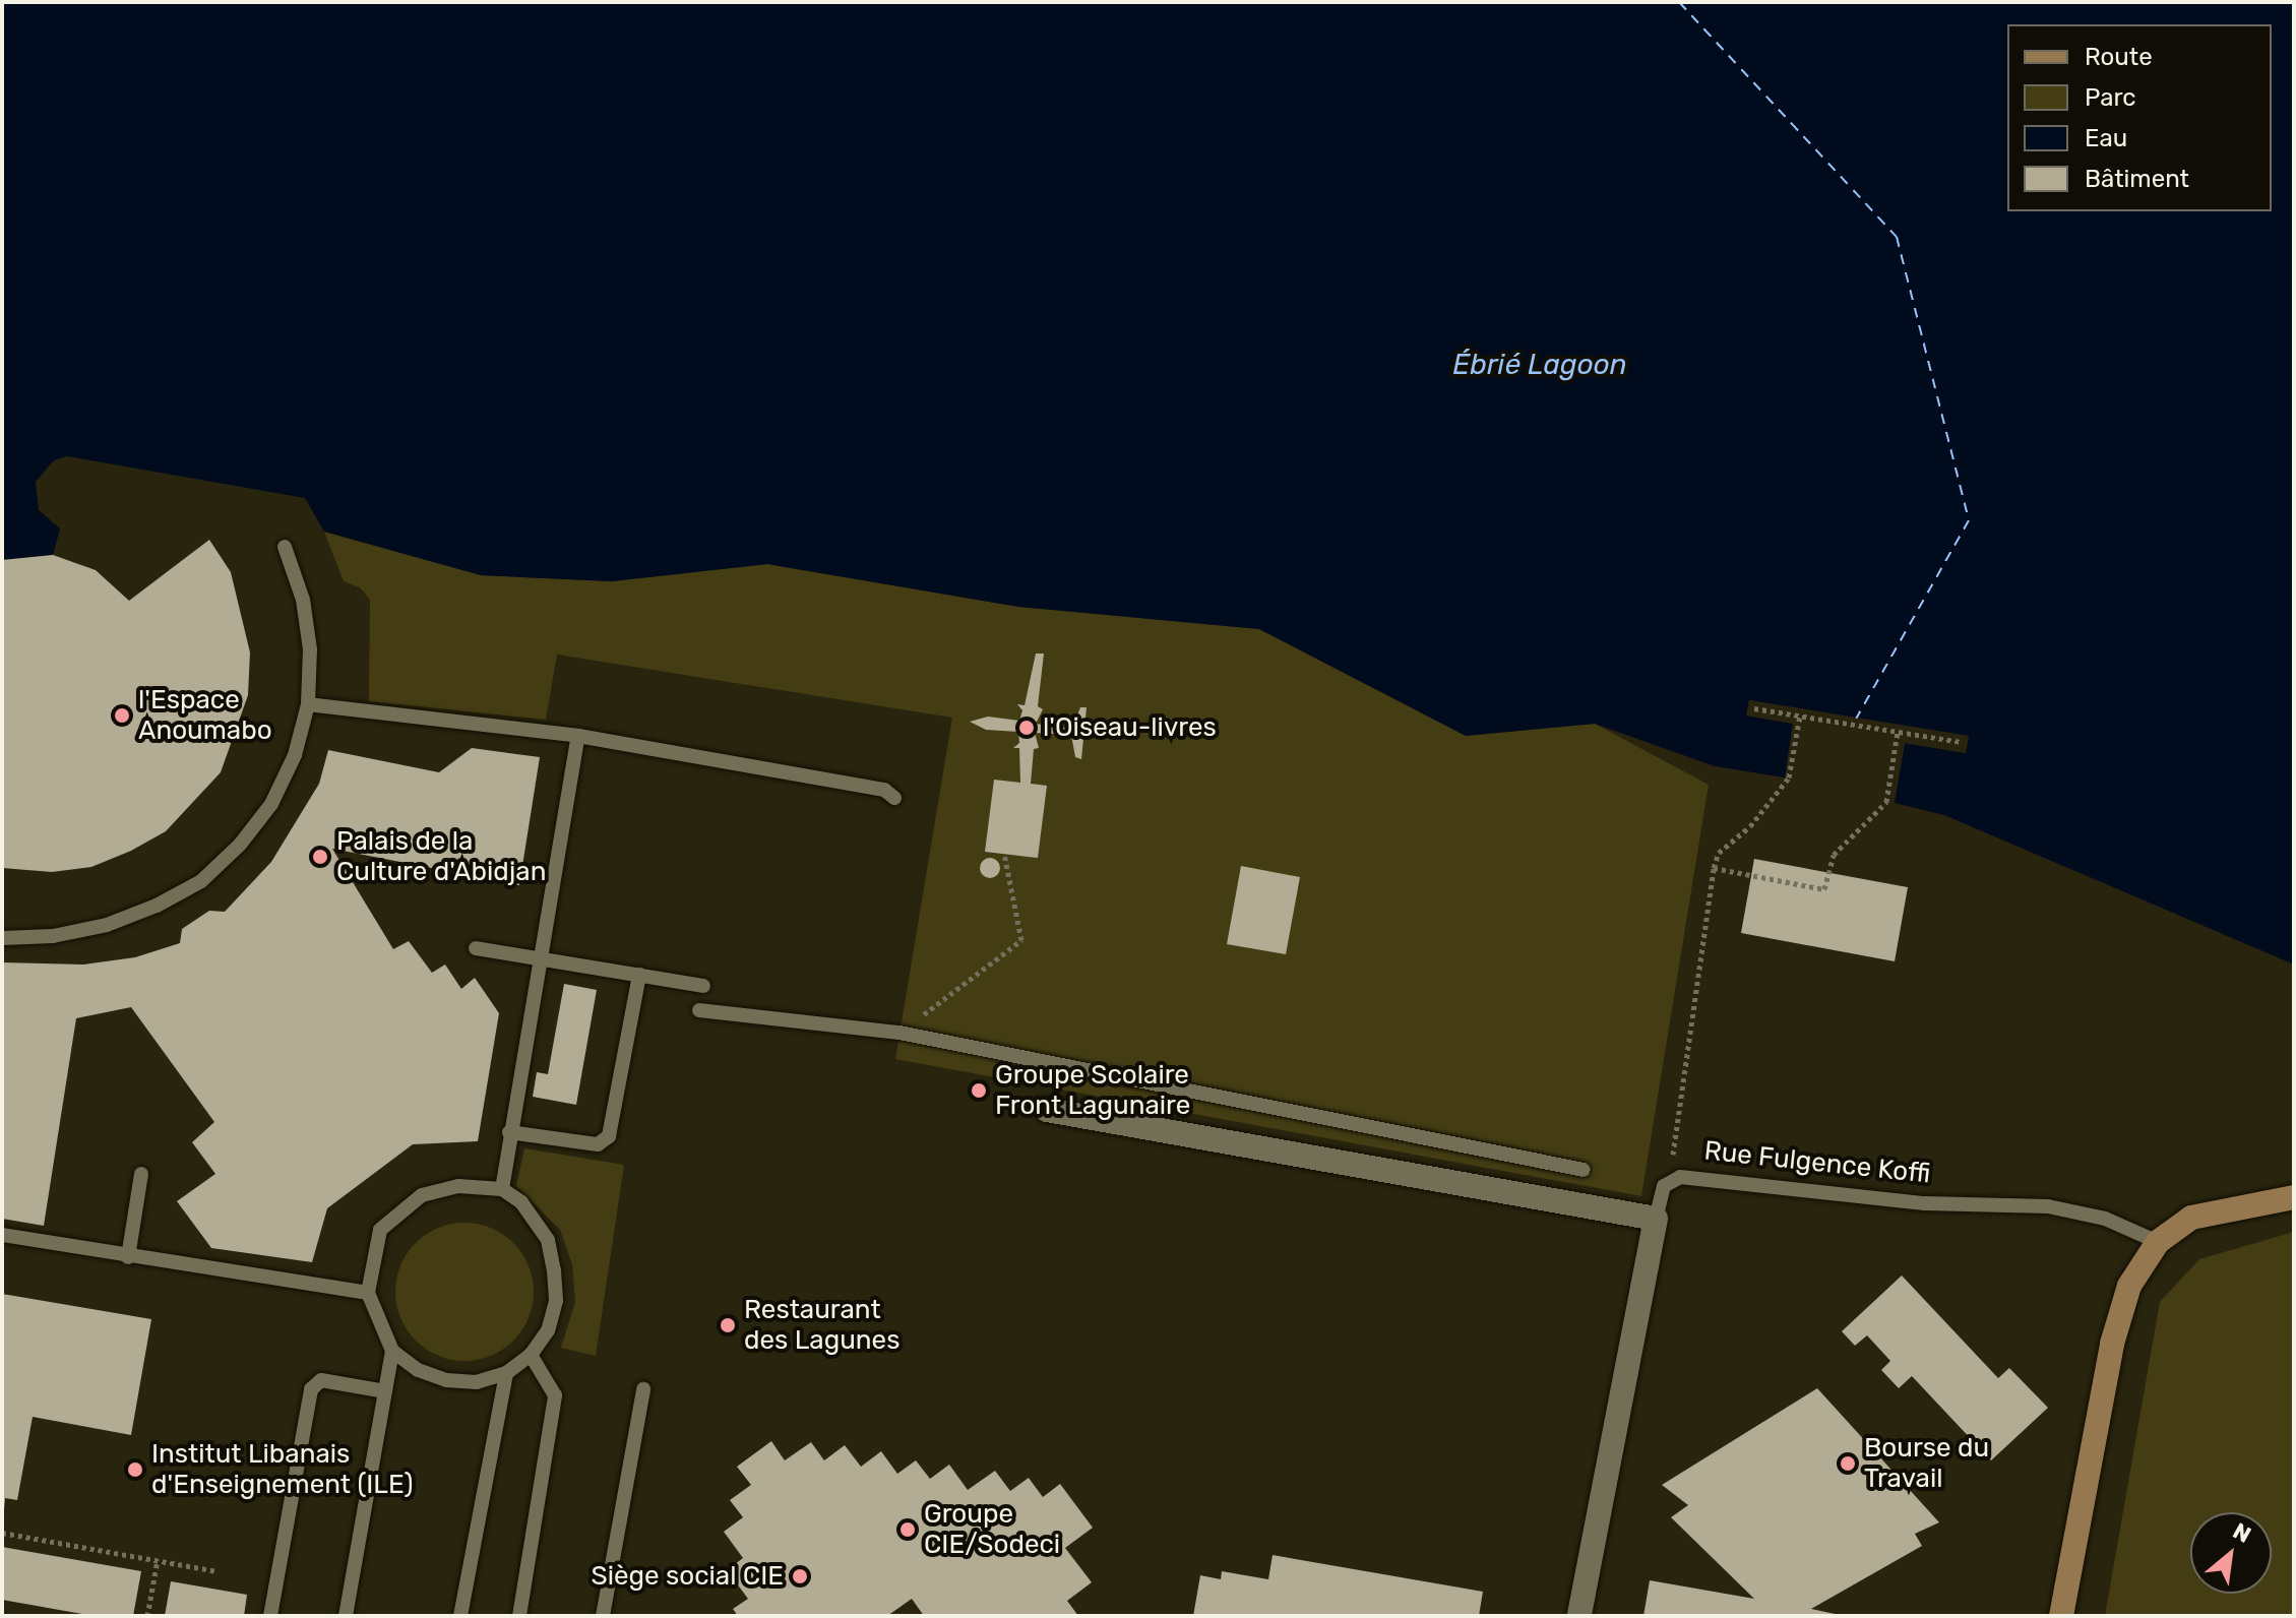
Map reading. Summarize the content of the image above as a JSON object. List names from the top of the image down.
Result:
{
  "streets": {
    "street": ["Rue Fulgence Koffi"]
  },
  "water": ["Ébrié Lagoon"],
  "places": [
    "l'Espace Anoumabo",
    "l'Oiseau-livres",
    "Palais de la Culture d'Abidjan",
    "Groupe Scolaire Front Lagunaire",
    "Restaurant des Lagunes",
    "Bourse du Travail",
    "Institut Libanais d'Enseignement (ILE)",
    "Groupe CIE/Sodeci",
    "Siège social CIE"
  ],
  "legend": [
    "Route",
    "Parc",
    "Eau",
    "Bâtiment"
  ],
  "north": "top right"
}
